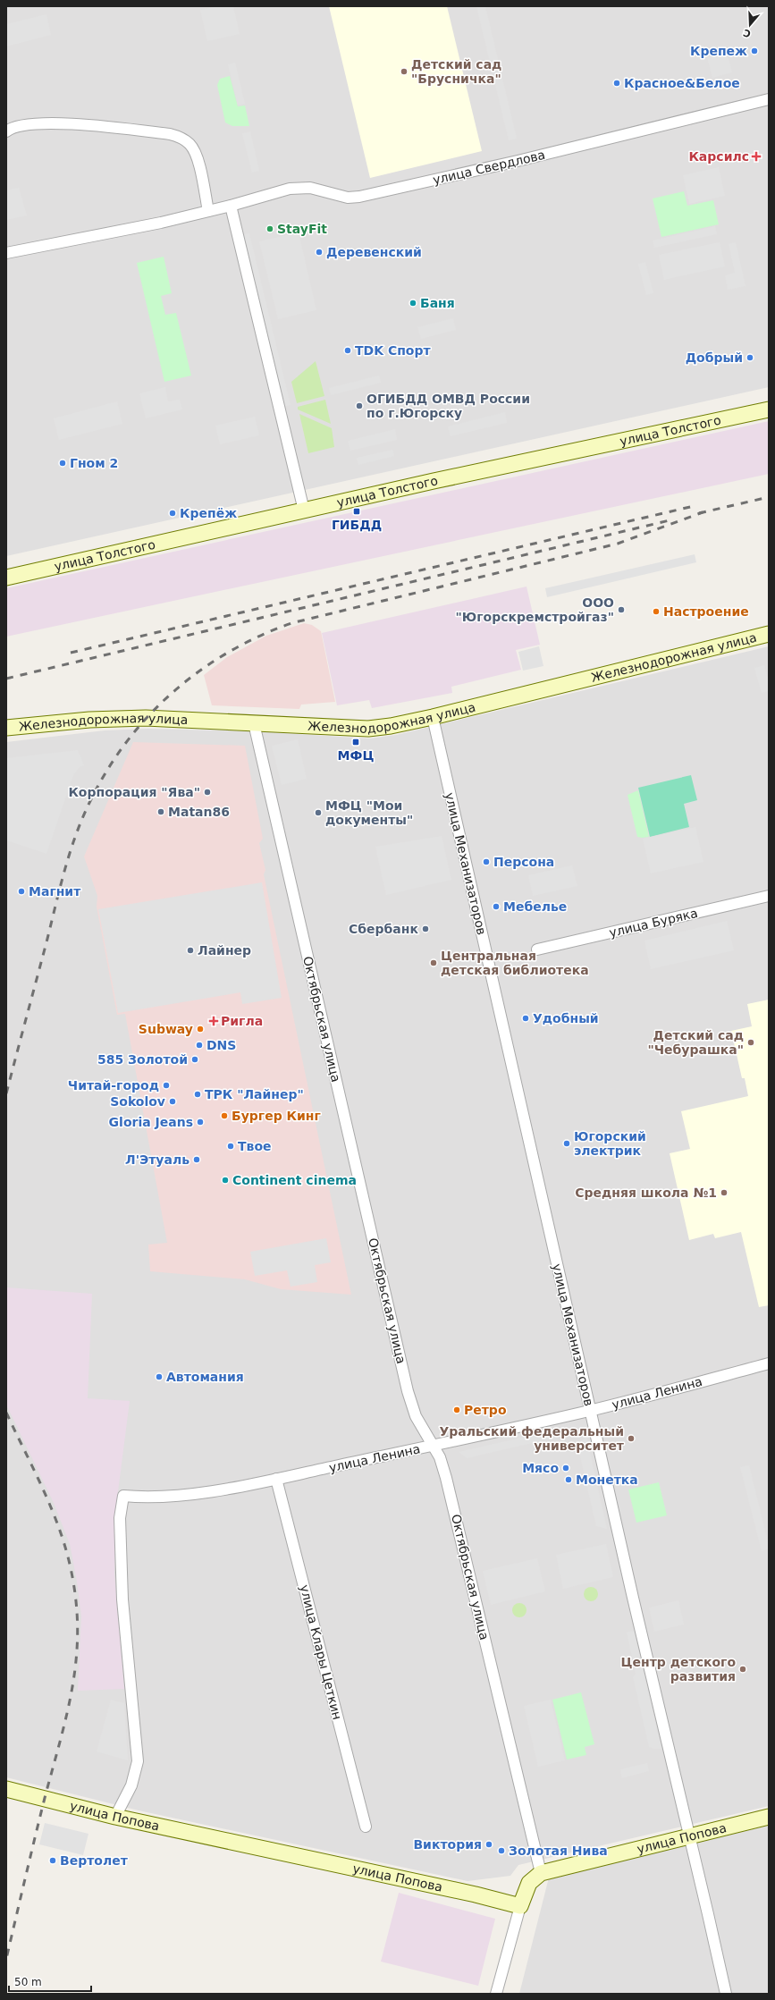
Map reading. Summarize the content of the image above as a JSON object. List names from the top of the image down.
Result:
{
  "streets": {
    "street": [
      "улица Свердлова",
      "улица Толстого",
      "Железнодорожная улица",
      "улица Механизаторов",
      "улица Буряка",
      "Октябрьская улица",
      "улица Ленина",
      "улица Клары Цеткин",
      "улица Попова"
    ]
  },
  "crossings": [
    ["Железнодорожная улица", "улица Механизаторов"],
    ["Железнодорожная улица", "Октябрьская улица"],
    ["улица Механизаторов", "улица Ленина"],
    ["улица Механизаторов", "улица Попова"],
    ["Октябрьская улица", "улица Ленина"],
    ["Октябрьская улица", "улица Попова"],
    ["улица Ленина", "улица Клары Цеткин"],
    ["улица Ленина", "улица Попова"]
  ],
  "places": {
    "other": [
      "Крепеж",
      "Детский сад \"Брусничка\"",
      "Красное&Белое",
      "StayFit",
      "Деревенский",
      "Баня",
      "TDK Спорт",
      "Добрый",
      "ОГИБДД ОМВД России по г.Югорску",
      "Гном 2",
      "Крепёж",
      "ООО \"Югорскремстройгаз\"",
      "Настроение",
      "Корпорация \"Ява\"",
      "Matan86",
      "МФЦ \"Мои документы\"",
      "Персона",
      "Магнит",
      "Мебелье",
      "Сбербанк",
      "Лайнер",
      "Центральная детская библиотека",
      "Удобный",
      "Subway",
      "Детский сад \"Чебурашка\"",
      "DNS",
      "585 Золотой",
      "Читай-город",
      "ТРК \"Лайнер\"",
      "Sokolov",
      "Бургер Кинг",
      "Gloria Jeans",
      "Югорский электрик",
      "Твое",
      "Л'Этуаль",
      "Continent cinema",
      "Средняя школа №1",
      "Автомания",
      "Ретро",
      "Уральский федеральный университет",
      "Мясо",
      "Монетка",
      "Центр детского развития",
      "Виктория",
      "Золотая Нива",
      "Вертолет"
    ],
    "health": ["Карсилс", "Ригла"],
    "transit": ["ГИБДД", "МФЦ"]
  },
  "scale_bar": "50 m",
  "north": "bottom"
}
